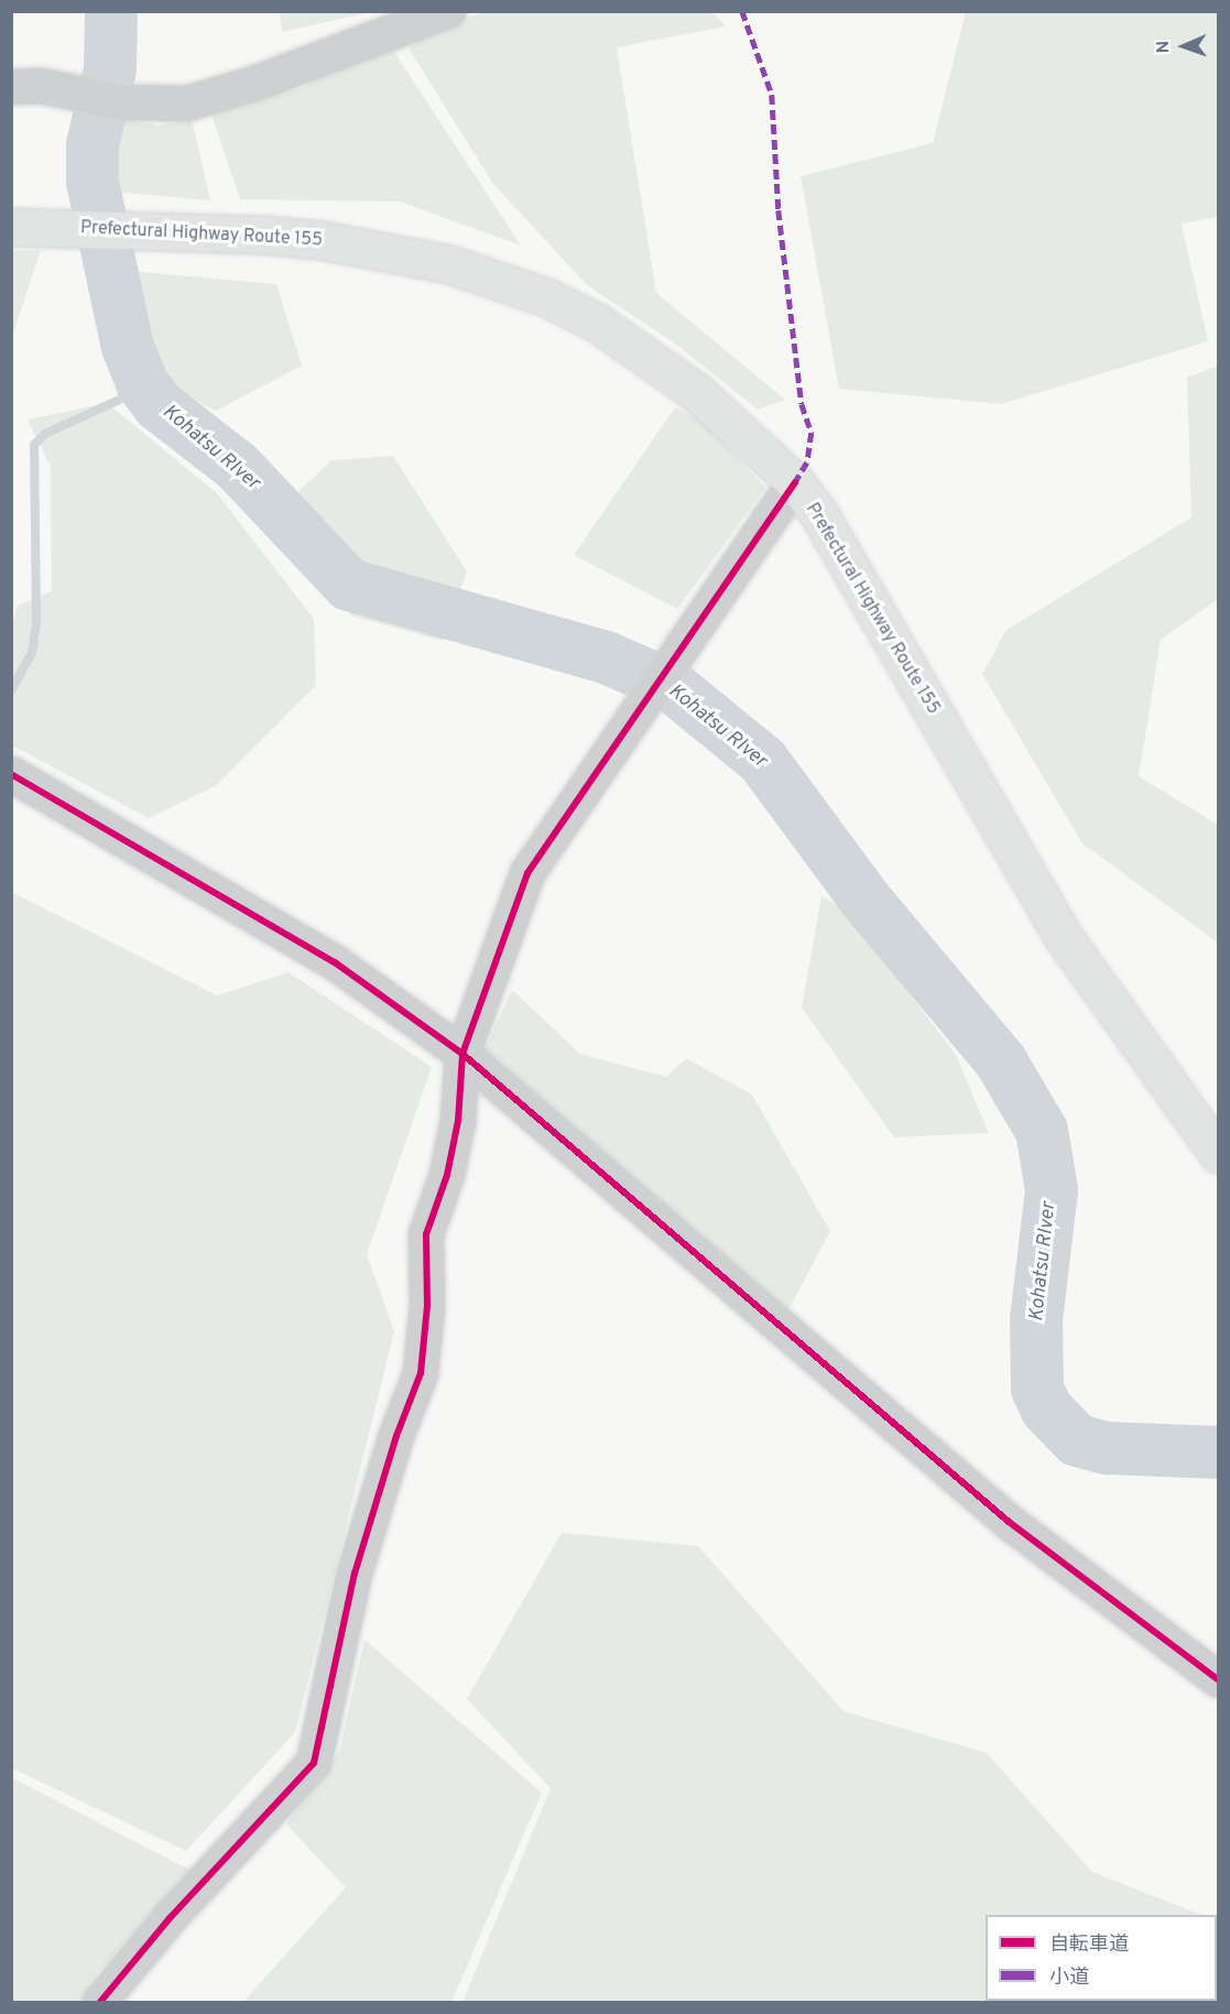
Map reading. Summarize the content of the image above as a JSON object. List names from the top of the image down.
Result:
{
  "streets": {
    "main road": ["Prefectural Highway Route 155"]
  },
  "water": ["Kohatsu RIver"],
  "legend": ["自転車道", "小道"],
  "north": "left"
}
